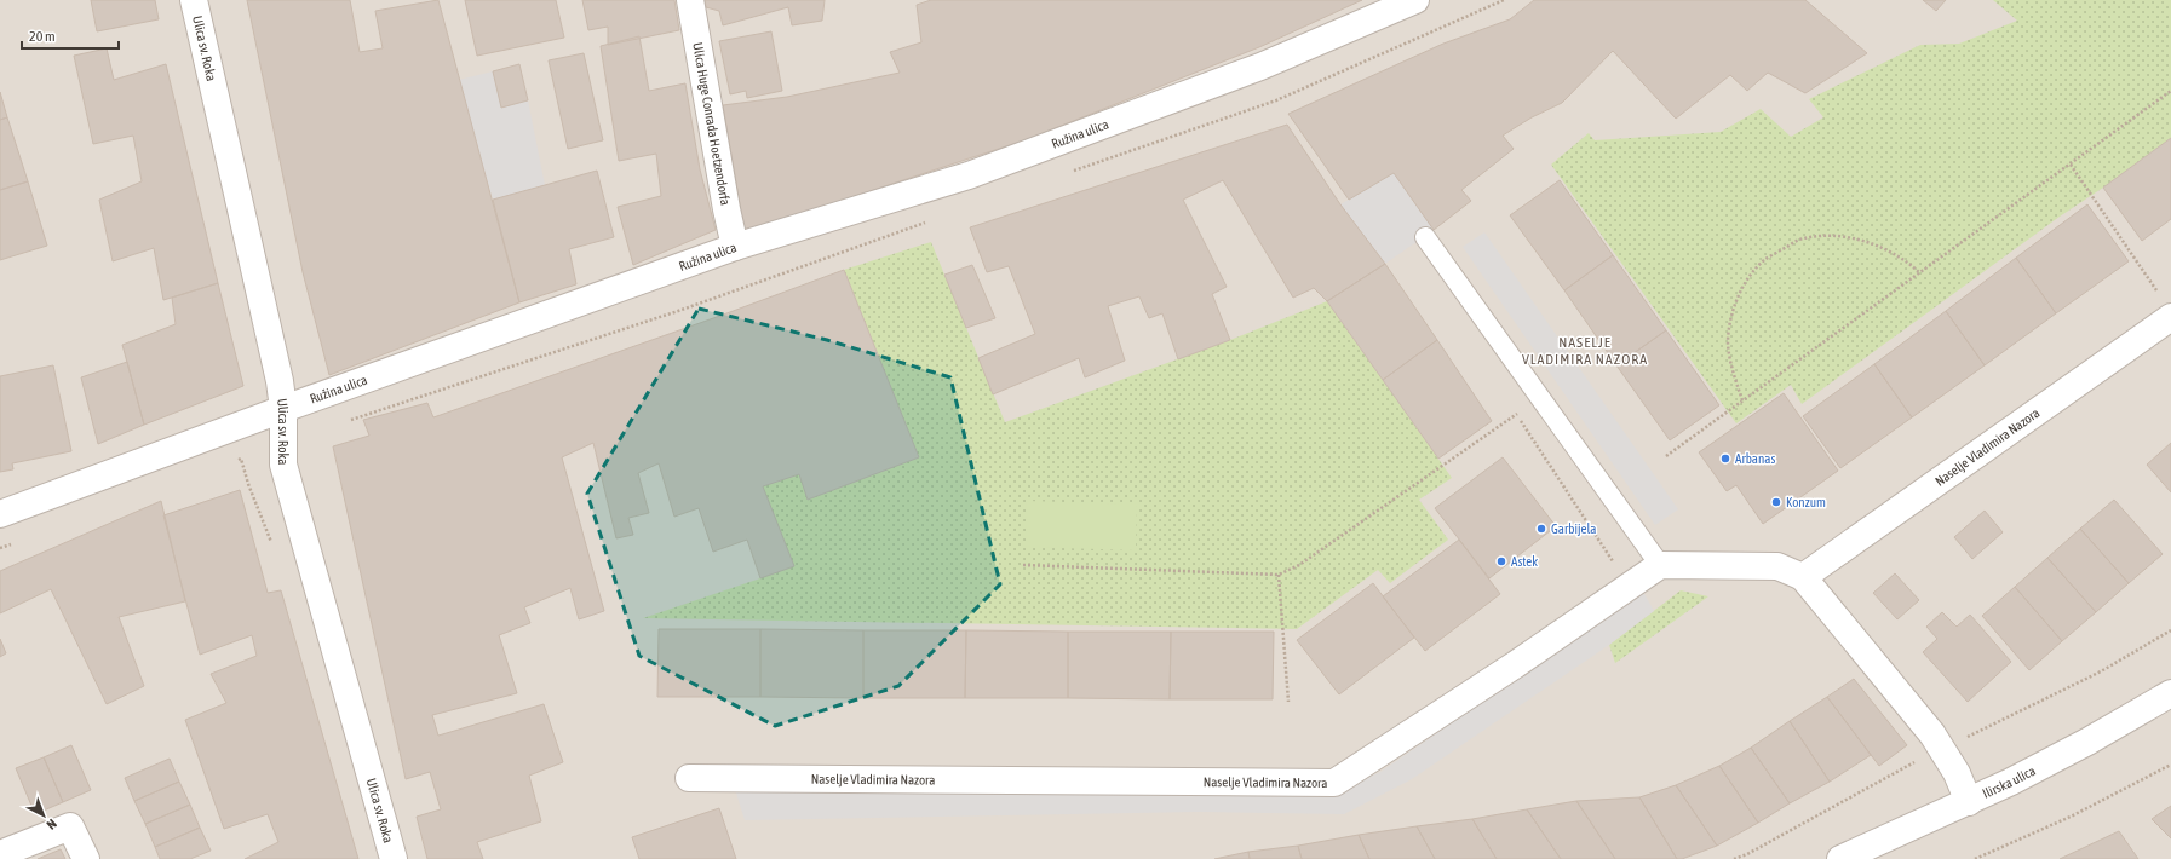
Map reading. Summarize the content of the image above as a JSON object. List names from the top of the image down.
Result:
{
  "streets": {
    "street": [
      "Ulica sv. Roka",
      "Ulica Huge Conrada Hoetzendorfa",
      "Ružina ulica",
      "Naselje Vladimira Nazora",
      "Ilirska ulica"
    ]
  },
  "crossings": [
    ["Ulica sv. Roka", "Ružina ulica"],
    ["Ulica Huge Conrada Hoetzendorfa", "Ružina ulica"]
  ],
  "districts": ["NASELJE VLADIMIRA NAZORA"],
  "places": [
    "Arbanas",
    "Konzum",
    "Garbijela",
    "Astek"
  ],
  "scale_bar": "20 m",
  "north": "bottom right"
}
